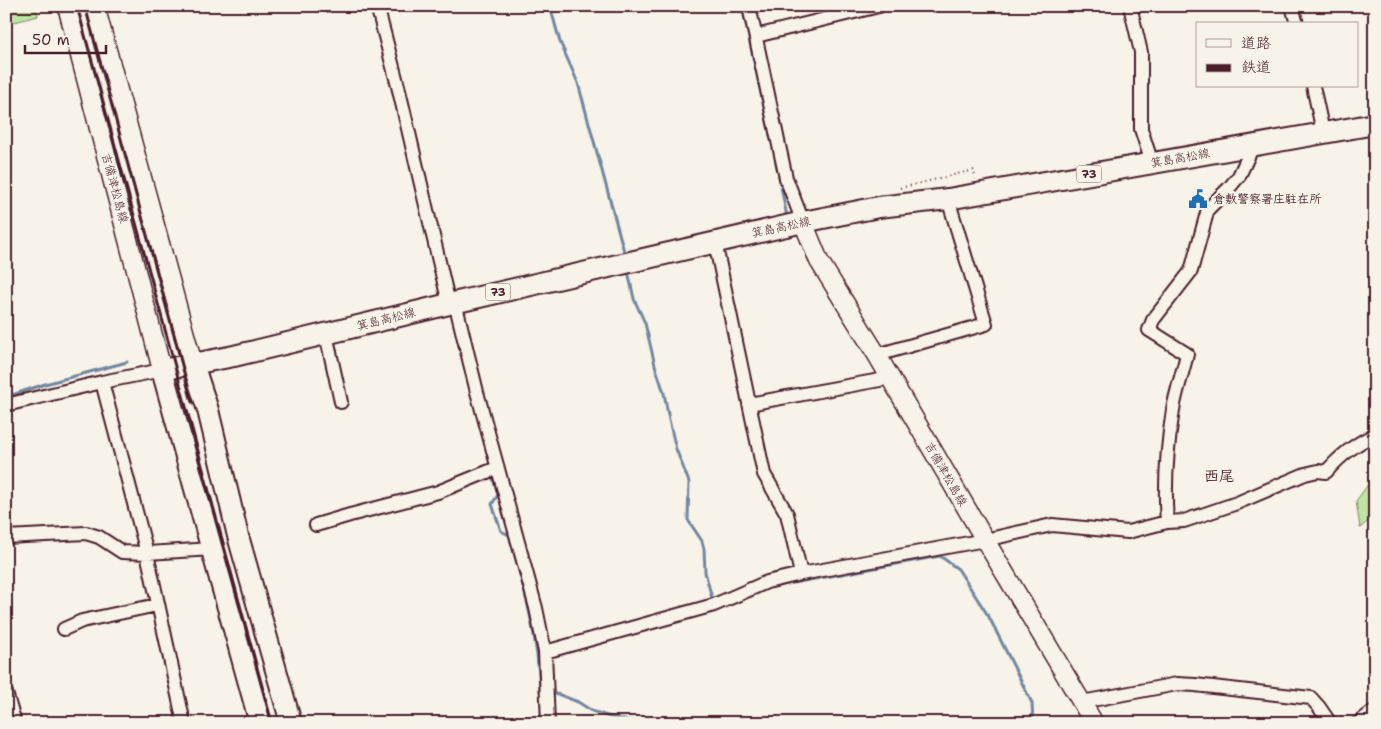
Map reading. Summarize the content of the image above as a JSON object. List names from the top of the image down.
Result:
{
  "streets": {
    "main road": ["箕島高松線", "73", "吉備津松島線"]
  },
  "crossings": [
    ["箕島高松線", "吉備津松島線"]
  ],
  "districts": ["西尾"],
  "places": {
    "public building": ["倉敷警察署庄駐在所"]
  },
  "legend": ["道路", "鉄道"],
  "scale_bar": "50 m"
}
